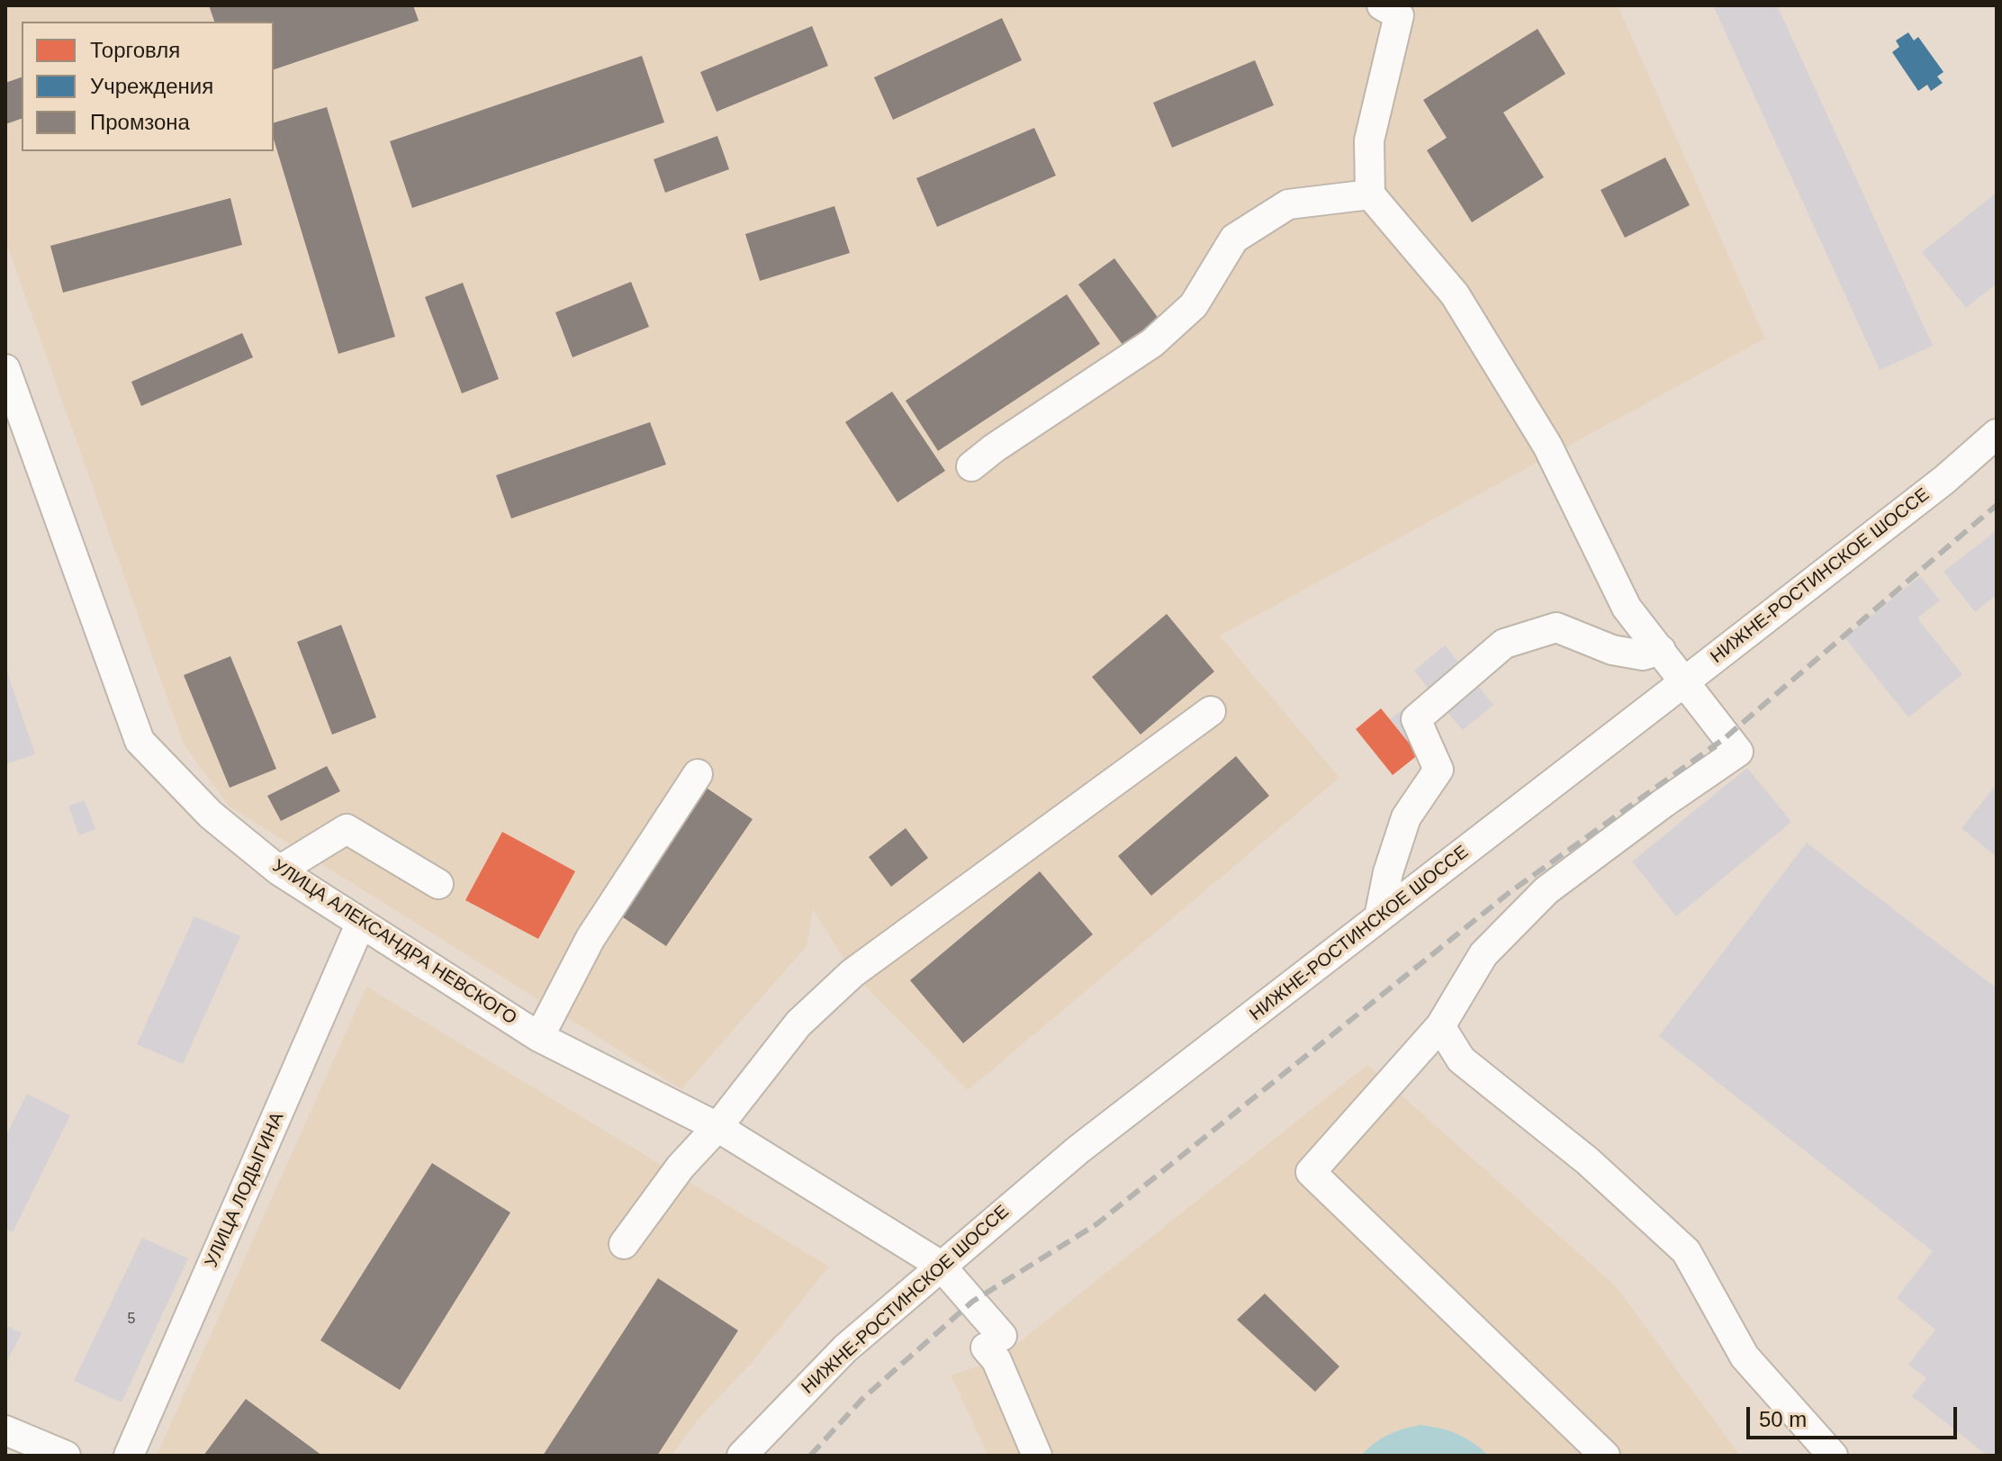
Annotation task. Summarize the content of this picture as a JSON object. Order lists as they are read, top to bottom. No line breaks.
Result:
{"streets":{"street":["НИЖНЕ-РОСТИНСКОЕ ШОССЕ","УЛИЦА АЛЕКСАНДРА НЕВСКОГО","УЛИЦА ЛОДЫГИНА"]},"crossings":[["НИЖНЕ-РОСТИНСКОЕ ШОССЕ","УЛИЦА АЛЕКСАНДРА НЕВСКОГО"],["УЛИЦА АЛЕКСАНДРА НЕВСКОГО","УЛИЦА ЛОДЫГИНА"]],"house_numbers":["5"],"legend":["Торговля","Учреждения","Промзона"],"scale_bar":"50 m"}
